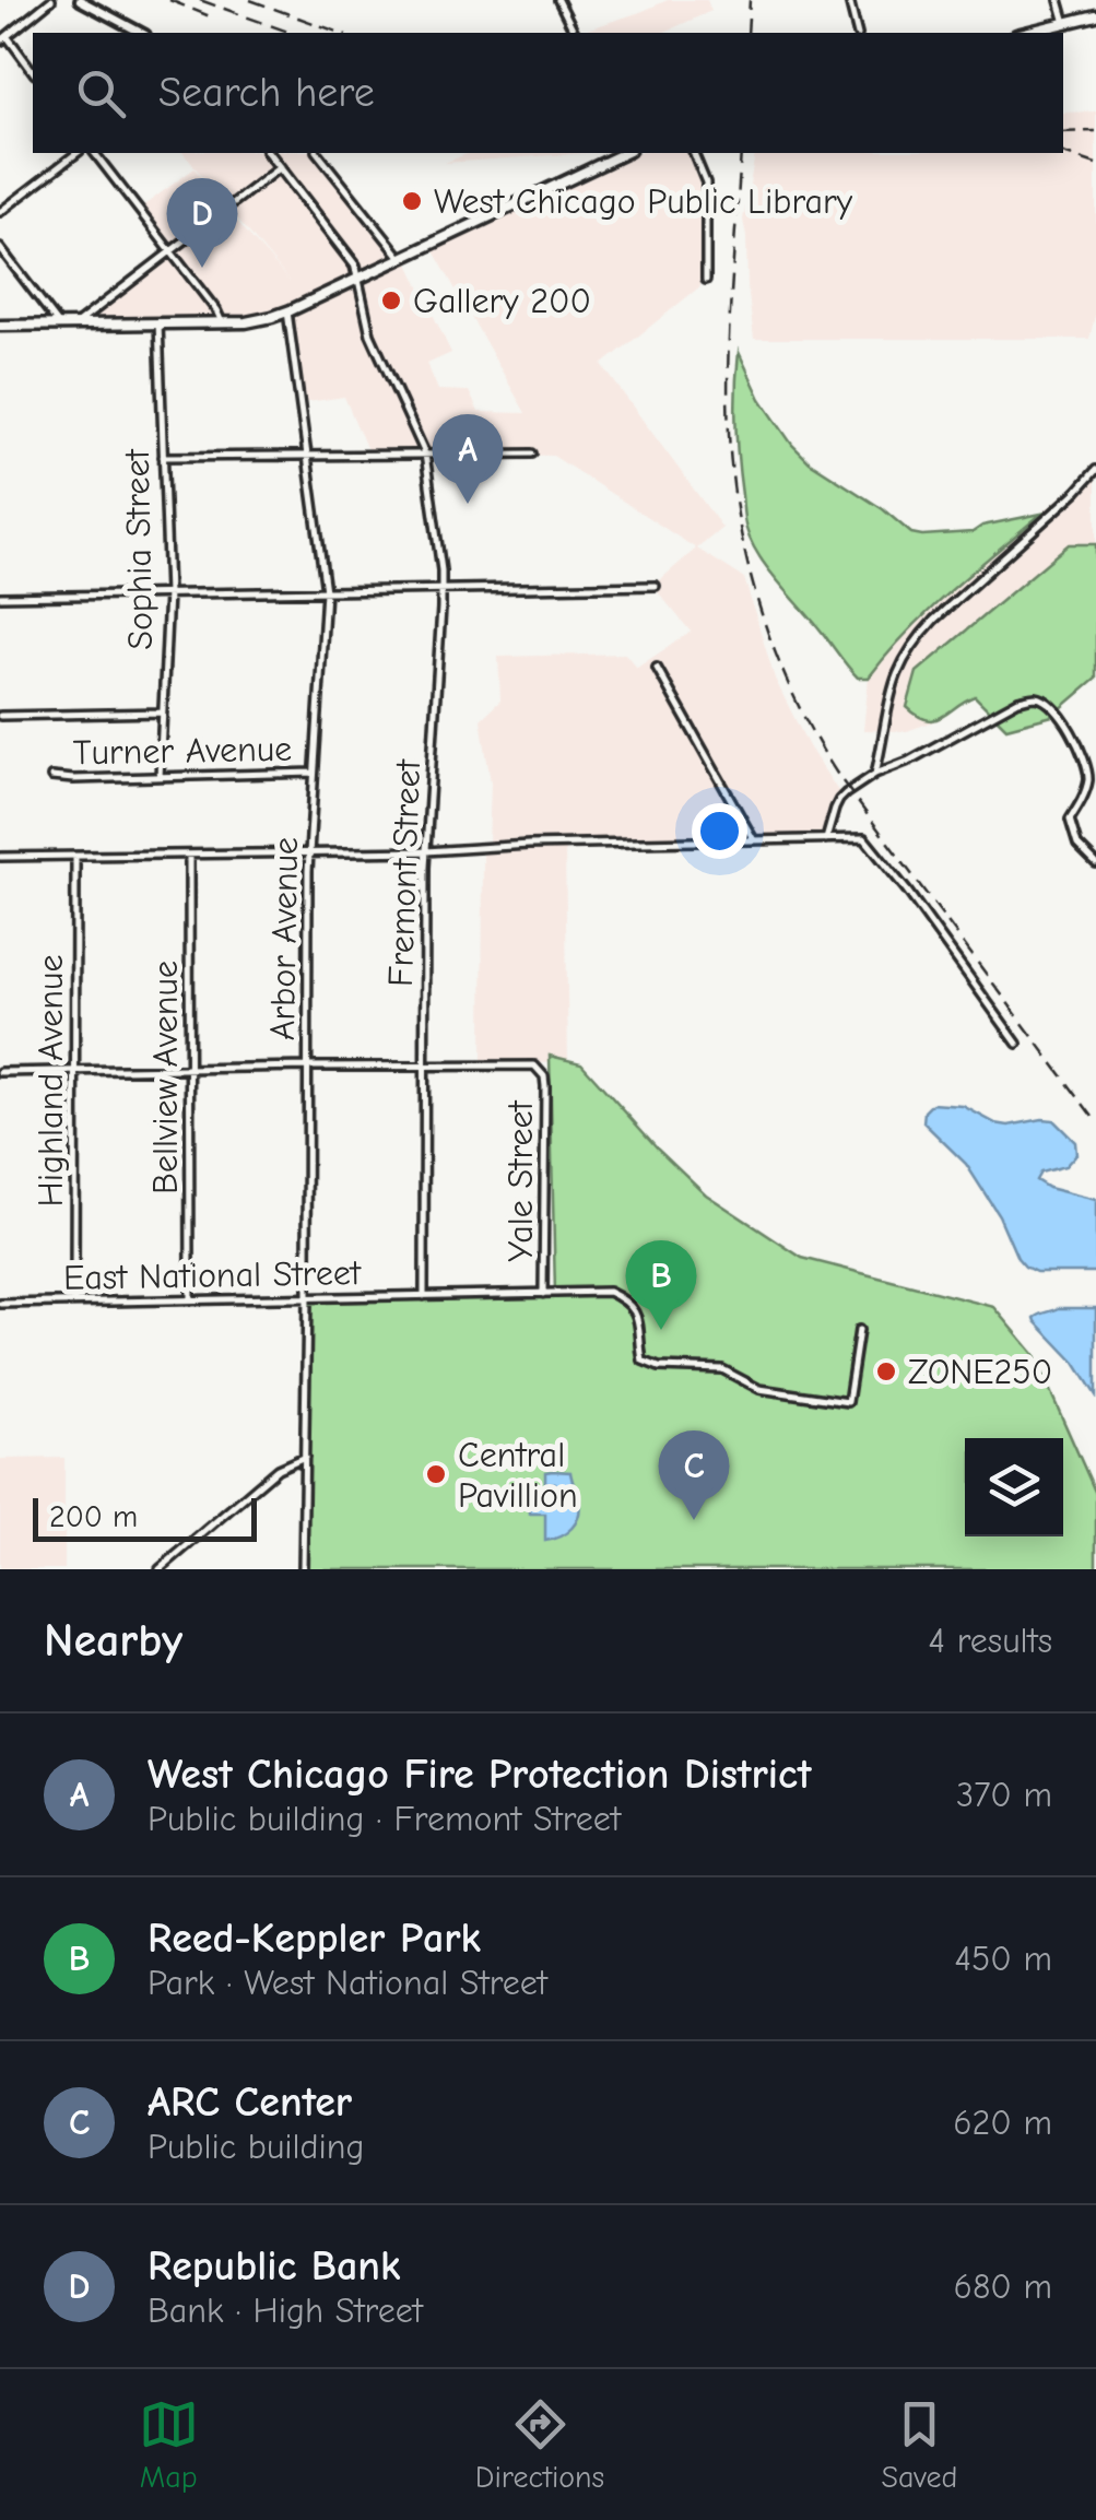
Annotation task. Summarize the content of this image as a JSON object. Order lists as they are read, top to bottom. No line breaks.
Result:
{"streets":{"street":["Sophia Street","Turner Avenue","Fremont Street","Arbor Avenue","Bellview Avenue","Highland Avenue","Yale Street","East National Street"]},"crossings":[["Sophia Street","Turner Avenue"],["Turner Avenue","Arbor Avenue"],["Fremont Street","Yale Street"],["Fremont Street","East National Street"],["Arbor Avenue","East National Street"],["Bellview Avenue","East National Street"],["Highland Avenue","East National Street"],["Yale Street","East National Street"]],"places":["West Chicago Public Library","Gallery 200","ZONE250","Central Pavillion"],"scale_bar":"200 m","page":{"search":"Search here","pins":["D","A","B","C"],"scale":"200 m","heading":["Nearby","4 results"],"list":[{"mark":"A","name":"West Chicago Fire Protection District","note":"Public building · Fremont Street","value":"370 m"},{"mark":"B","name":"Reed-Keppler Park","note":"Park · West National Street","value":"450 m"},{"mark":"C","name":"ARC Center","note":"Public building","value":"620 m"},{"mark":"D","name":"Republic Bank","note":"Bank · High Street","value":"680 m"}],"nav":["Map","Directions","Saved"]}}
